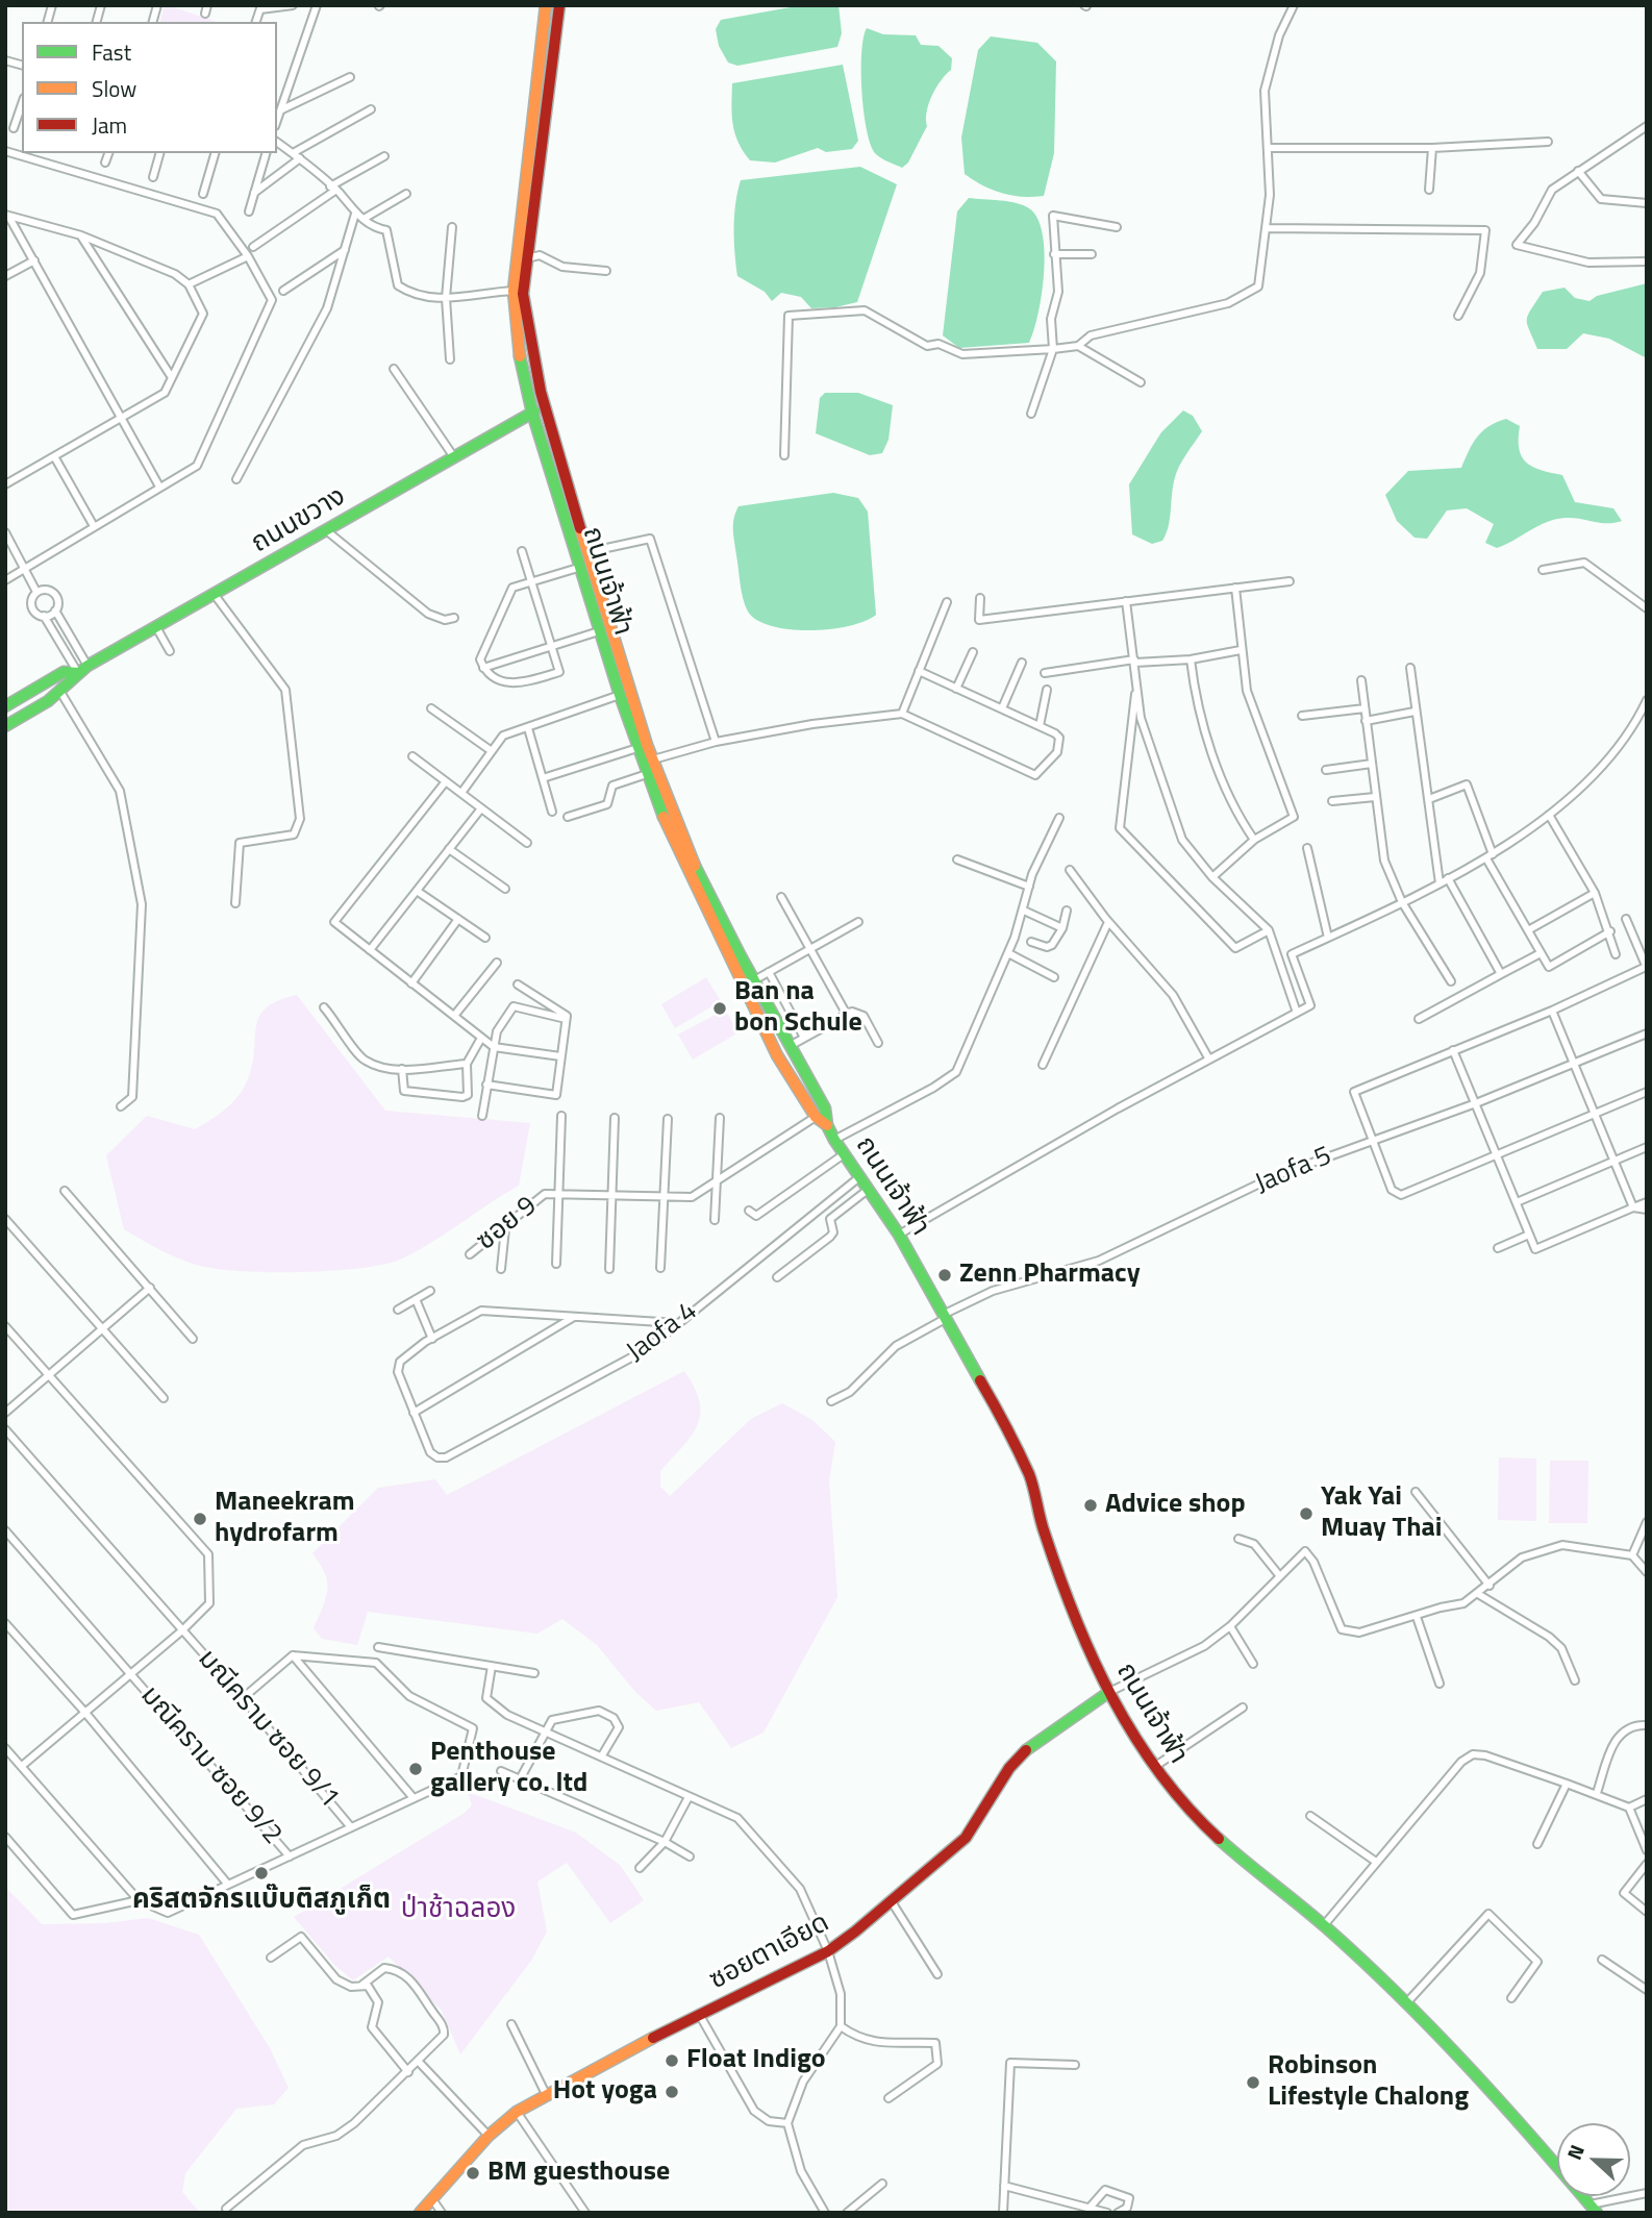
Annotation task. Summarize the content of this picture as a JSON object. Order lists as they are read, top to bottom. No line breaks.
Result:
{"streets":{"main road":["ถนนขวาง","ถนนเจ้าฟ้า","ซอยตาเอียด"],"street":["Jaofa 5","ซอย 9","Jaofa 4","มณีคราม ซอย 9/1","มณีคราม ซอย 9/2"]},"crossings":[["ถนนขวาง","ถนนเจ้าฟ้า"],["ถนนเจ้าฟ้า","Jaofa 5"],["ถนนเจ้าฟ้า","Jaofa 4"],["ถนนเจ้าฟ้า","ซอยตาเอียด"]],"parks":["ป่าช้าฉลอง"],"places":["Ban na bon Schule","Zenn Pharmacy","Advice shop","Yak Yai Muay Thai","Maneekram hydrofarm","Penthouse gallery co. ltd","คริสตจักรแบ๊บติสภูเก็ต","Float Indigo","Robinson Lifestyle Chalong","Hot yoga","BM guesthouse"],"legend":["Fast","Slow","Jam"],"north":"left"}
